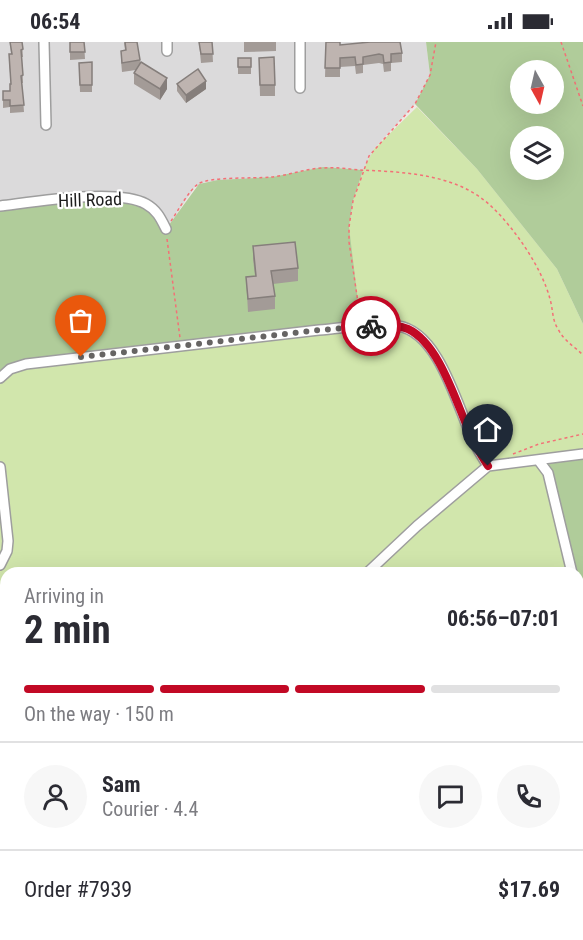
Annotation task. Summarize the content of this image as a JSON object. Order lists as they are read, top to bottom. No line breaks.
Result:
{"streets":{"street":["Hill Road"]},"north":"bottom","page":{"status":"06:54","heading":["2 min","Arriving in","06:56–07:01"],"panel":["Sam","Courier · 4.4","Order #7939","$17.69"],"bar":"On the way · 150 m"}}
